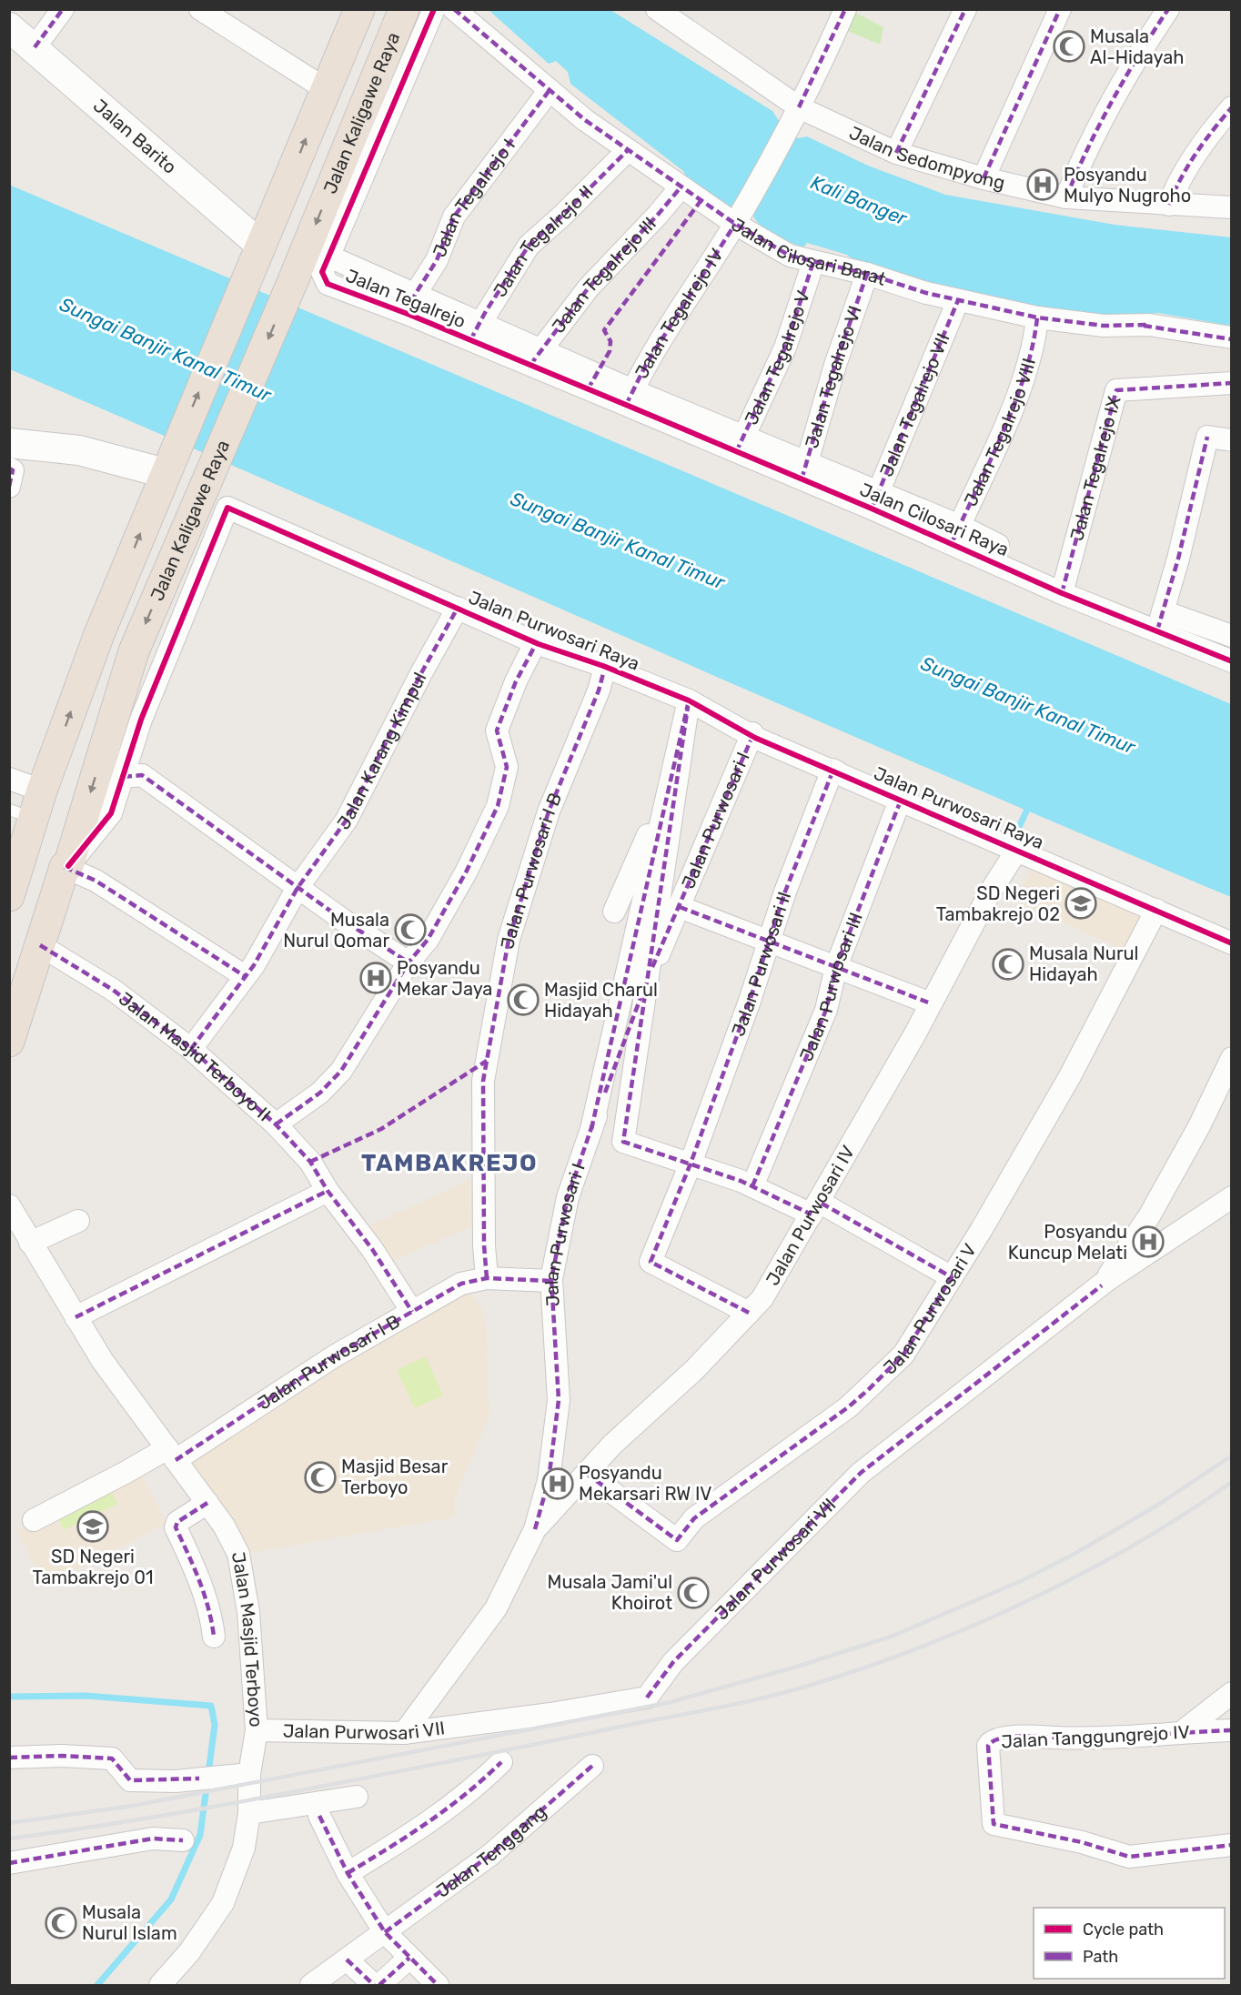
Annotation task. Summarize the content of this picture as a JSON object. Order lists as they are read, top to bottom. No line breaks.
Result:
{"streets":{"highway":["Jalan Kaligawe Raya"],"street":["Jalan Barito","Jalan Sedompyong","Jalan Tegalrejo I","Jalan Tegalrejo II","Jalan Cilosari Barat","Jalan Tegalrejo III","Jalan Tegalrejo","Jalan Tegalrejo IV","Jalan Tegalrejo V","Jalan Tegalrejo VI","Jalan Tegalrejo VII","Jalan Tegalrejo VIII","Jalan Tegalrejo IX","Jalan Cilosari Raya","Jalan Purwosari Raya","Jalan Karang Kimpul","Jalan Purwosari I","Jalan Purwosari I B","Jalan Purwosari II","Jalan Purwosari III","Jalan Masjid Terboyo II","Jalan Purwosari IV","Jalan Purwosari V","Jalan Purwosari VII","Jalan Masjid Terboyo","Jalan Tanggungrejo IV","Jalan Tenggang"]},"crossings":[["Jalan Kaligawe Raya","Jalan Purwosari Raya"],["Jalan Kaligawe Raya","Jalan Masjid Terboyo II"],["Jalan Sedompyong","Jalan Tegalrejo IV"],["Jalan Tegalrejo I","Jalan Cilosari Barat"],["Jalan Tegalrejo I","Jalan Tegalrejo"],["Jalan Tegalrejo II","Jalan Cilosari Barat"],["Jalan Tegalrejo II","Jalan Tegalrejo"],["Jalan Cilosari Barat","Jalan Tegalrejo III"],["Jalan Cilosari Barat","Jalan Tegalrejo IV"],["Jalan Cilosari Barat","Jalan Tegalrejo V"],["Jalan Cilosari Barat","Jalan Tegalrejo VI"],["Jalan Cilosari Barat","Jalan Tegalrejo VII"],["Jalan Cilosari Barat","Jalan Tegalrejo VIII"],["Jalan Tegalrejo III","Jalan Tegalrejo"],["Jalan Tegalrejo","Jalan Tegalrejo IV"],["Jalan Tegalrejo","Jalan Cilosari Raya"],["Jalan Tegalrejo IV","Jalan Cilosari Raya"],["Jalan Tegalrejo V","Jalan Cilosari Raya"],["Jalan Tegalrejo VI","Jalan Cilosari Raya"],["Jalan Tegalrejo VII","Jalan Cilosari Raya"],["Jalan Tegalrejo VIII","Jalan Cilosari Raya"],["Jalan Tegalrejo IX","Jalan Cilosari Raya"],["Jalan Purwosari Raya","Jalan Karang Kimpul"],["Jalan Purwosari Raya","Jalan Purwosari I"],["Jalan Purwosari Raya","Jalan Purwosari I B"],["Jalan Purwosari Raya","Jalan Purwosari II"],["Jalan Purwosari Raya","Jalan Purwosari III"],["Jalan Purwosari Raya","Jalan Purwosari IV"],["Jalan Purwosari Raya","Jalan Purwosari V"],["Jalan Karang Kimpul","Jalan Masjid Terboyo II"],["Jalan Purwosari I","Jalan Purwosari I B"],["Jalan Purwosari I","Jalan Purwosari IV"],["Jalan Purwosari I","Jalan Purwosari VII"],["Jalan Purwosari I B","Jalan Masjid Terboyo II"],["Jalan Purwosari I B","Jalan Masjid Terboyo"],["Jalan Purwosari II","Jalan Purwosari IV"],["Jalan Purwosari IV","Jalan Purwosari V"],["Jalan Purwosari VII","Jalan Masjid Terboyo"]],"districts":["TAMBAKREJO"],"water":["Kali Banger","Sungai Banjir Kanal Timur"],"places":{"mosque":["Musala Al-Hidayah","Musala Nurul Qomar","Musala Nurul Hidayah","Masjid Charul Hidayah","Masjid Besar Terboyo","Musala Jami'ul Khoirot","Musala Nurul Islam"],"hospital":["Posyandu Mulyo Nugroho","Posyandu Mekar Jaya","Posyandu Kuncup Melati","Posyandu Mekarsari RW IV"],"school or university":["SD Negeri Tambakrejo 02","SD Negeri Tambakrejo 01"]},"legend":["Cycle path","Path"]}
